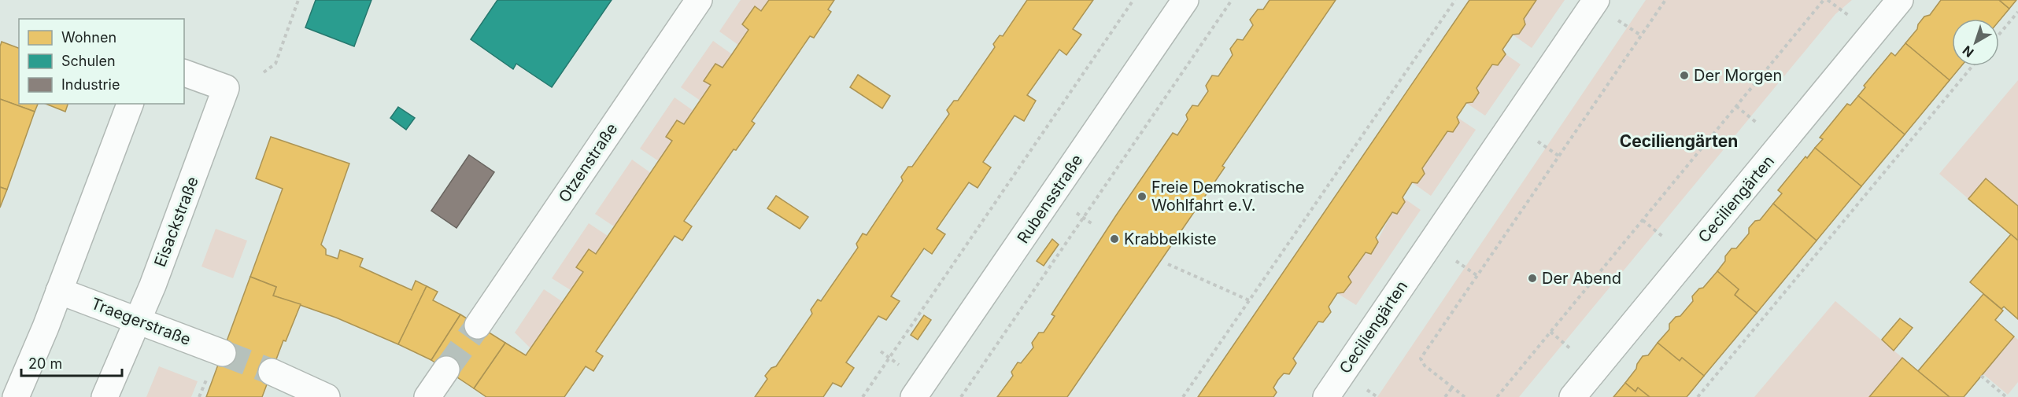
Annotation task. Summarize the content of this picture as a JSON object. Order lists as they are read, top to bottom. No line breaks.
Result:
{"streets":{"street":["Otzenstraße","Rubensstraße","Ceciliengärten","Eisackstraße","Traegerstraße"]},"crossings":[["Eisackstraße","Traegerstraße"]],"districts":["Ceciliengärten"],"places":["Der Morgen","Freie Demokratische Wohlfahrt e.V.","Krabbelkiste","Der Abend"],"legend":["Wohnen","Schulen","Industrie"],"scale_bar":"20 m","north":"bottom left"}
